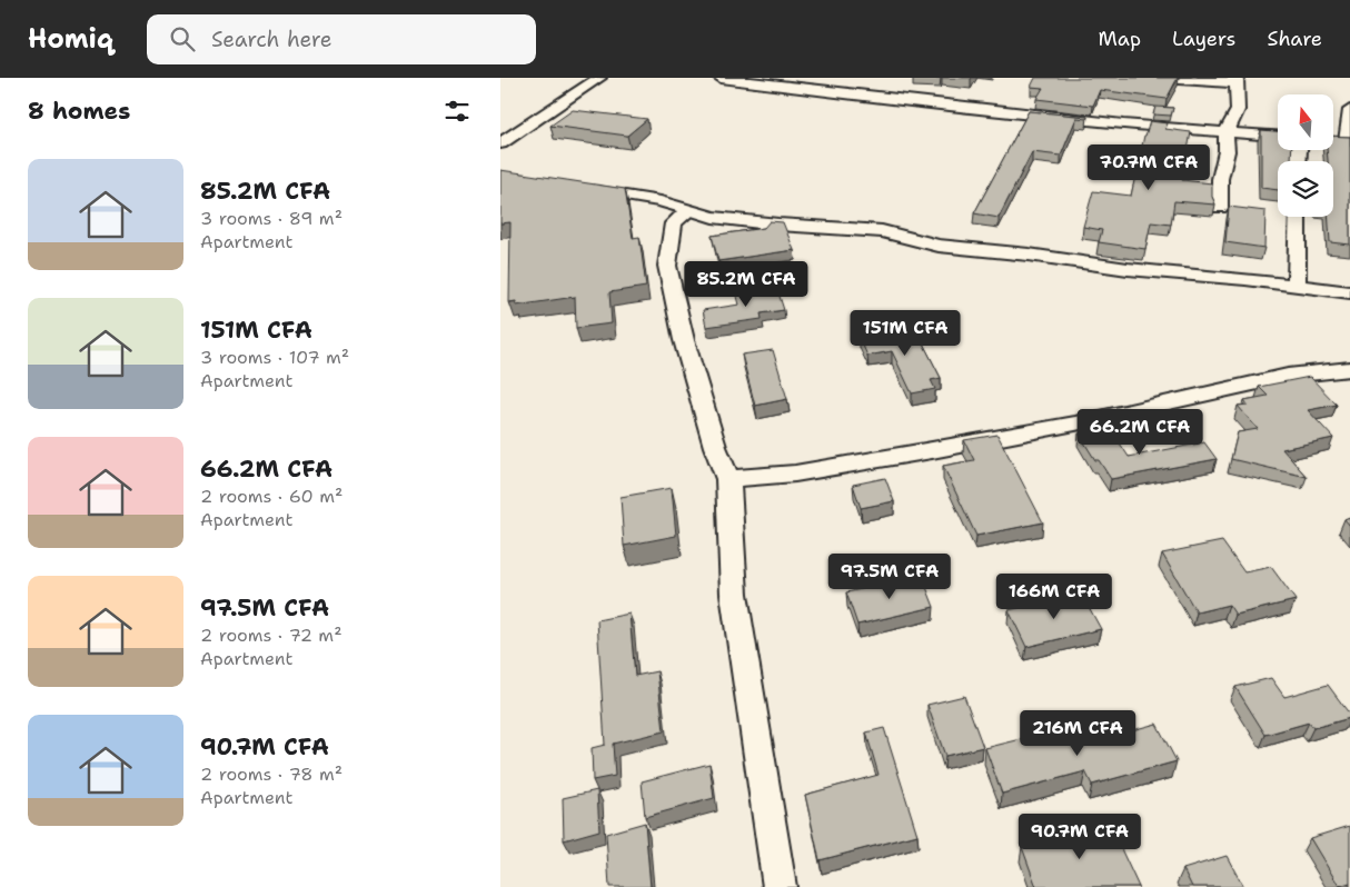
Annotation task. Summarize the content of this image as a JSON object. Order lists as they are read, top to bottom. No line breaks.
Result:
{"north":"top","page":{"header":"Homiq","search":"Search here","nav":["Map","Layers","Share"],"heading":"8 homes","list":[{"name":"85.2M CFA","note":"3 rooms · 89 m² · Apartment"},{"name":"151M CFA","note":"3 rooms · 107 m² · Apartment"},{"name":"66.2M CFA","note":"2 rooms · 60 m² · Apartment"},{"name":"97.5M CFA","note":"2 rooms · 72 m² · Apartment"},{"name":"90.7M CFA","note":"2 rooms · 78 m² · Apartment"}],"price":["70.7M CFA","85.2M CFA","151M CFA","66.2M CFA","97.5M CFA","166M CFA","216M CFA","90.7M CFA"]}}
